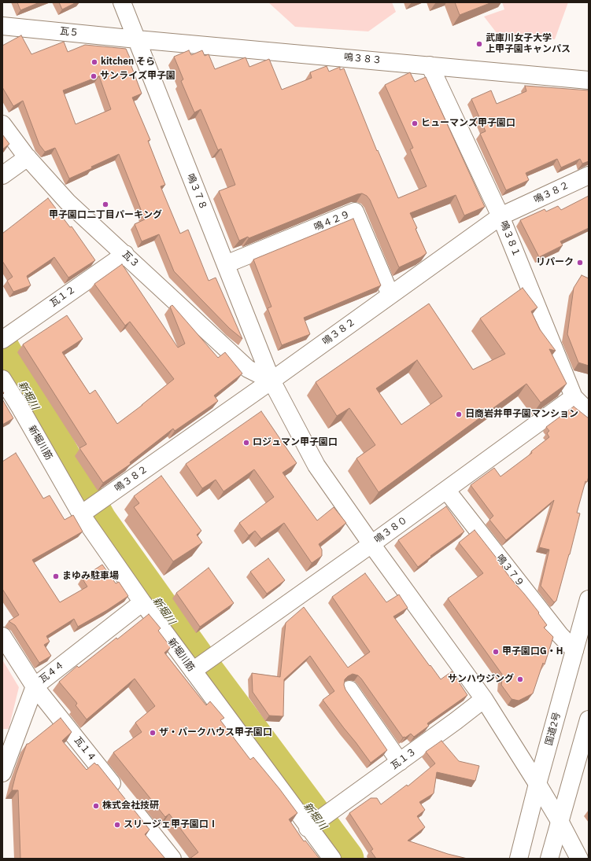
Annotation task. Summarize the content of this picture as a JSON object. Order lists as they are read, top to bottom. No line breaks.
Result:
{"streets":{"main road":["瓦５","鳴３８３","鳴３７８","鳴３８２","鳴４２９","鳴３８１","瓦３","瓦１２","新堀川筋","鳴３８０","鳴３７９","瓦４４","国道2号","瓦１４","瓦１３"]},"crossings":[["瓦５","鳴３８３"],["瓦５","鳴３７８"],["鳴３８３","鳴３７８"],["鳴３８３","鳴３８１"],["鳴３７８","鳴３８２"],["鳴３７８","鳴４２９"],["鳴３７８","瓦３"],["鳴３７８","鳴３８０"],["鳴３７８","国道2号"],["鳴３７８","瓦１３"],["鳴３８２","鳴４２９"],["鳴３８２","鳴３８１"],["鳴３８２","瓦３"],["鳴３８２","新堀川筋"],["鳴３８１","鳴３８０"],["瓦３","瓦１２"],["新堀川筋","鳴３８０"],["新堀川筋","瓦４４"],["新堀川筋","瓦１３"],["鳴３８０","鳴３７９"],["鳴３７９","国道2号"],["瓦４４","瓦１４"]],"water":["新堀川"],"places":["武庫川女子大学 上甲子園キャンパス","kitchen そら","サンライズ甲子園","ヒューマンズ甲子園口","甲子園口二丁目パーキング","リパーク","日商岩井甲子園マンション","ロジュマン甲子園口","まゆみ駐車場","甲子園口G・H","サンハウジング","ザ・パークハウス甲子園口","株式会社技研","スリージェ甲子園口Ⅰ"]}
